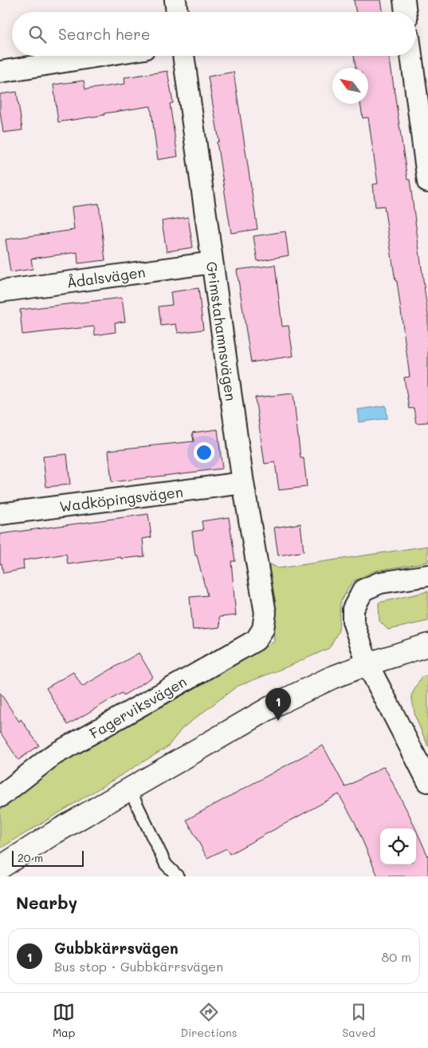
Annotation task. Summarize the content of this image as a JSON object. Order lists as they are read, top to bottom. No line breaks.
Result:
{"streets":{"street":["Ådalsvägen","Grimstahamnsvägen","Wadköpingsvägen","Fagerviksvägen"]},"crossings":[["Ådalsvägen","Grimstahamnsvägen"],["Grimstahamnsvägen","Wadköpingsvägen"],["Grimstahamnsvägen","Fagerviksvägen"]],"scale_bar":"20 m","north":"top left","page":{"search":"Search here","pins":"1","scale":"20 m","heading":"Nearby","list":[{"mark":"1","name":"Gubbkärrsvägen","note":"Bus stop · Gubbkärrsvägen","value":"80 m"}],"nav":["Map","Directions","Saved"]}}
